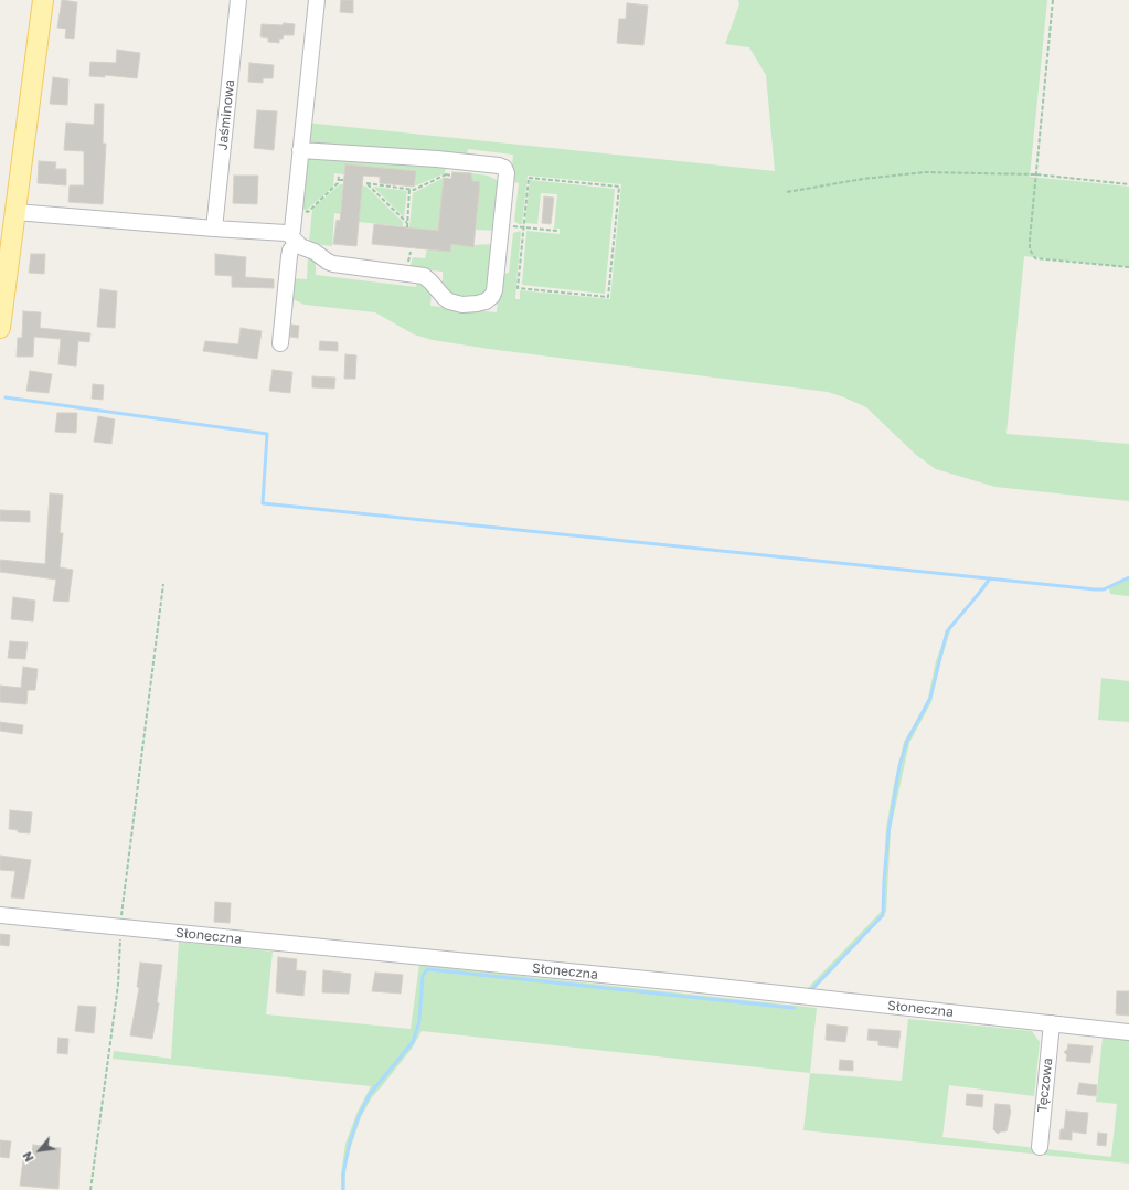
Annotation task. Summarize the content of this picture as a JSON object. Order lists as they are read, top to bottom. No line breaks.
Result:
{"streets":{"street":["Jaśminowa","Słoneczna","Tęczowa"]},"crossings":[["Słoneczna","Tęczowa"]],"north":"bottom left"}
